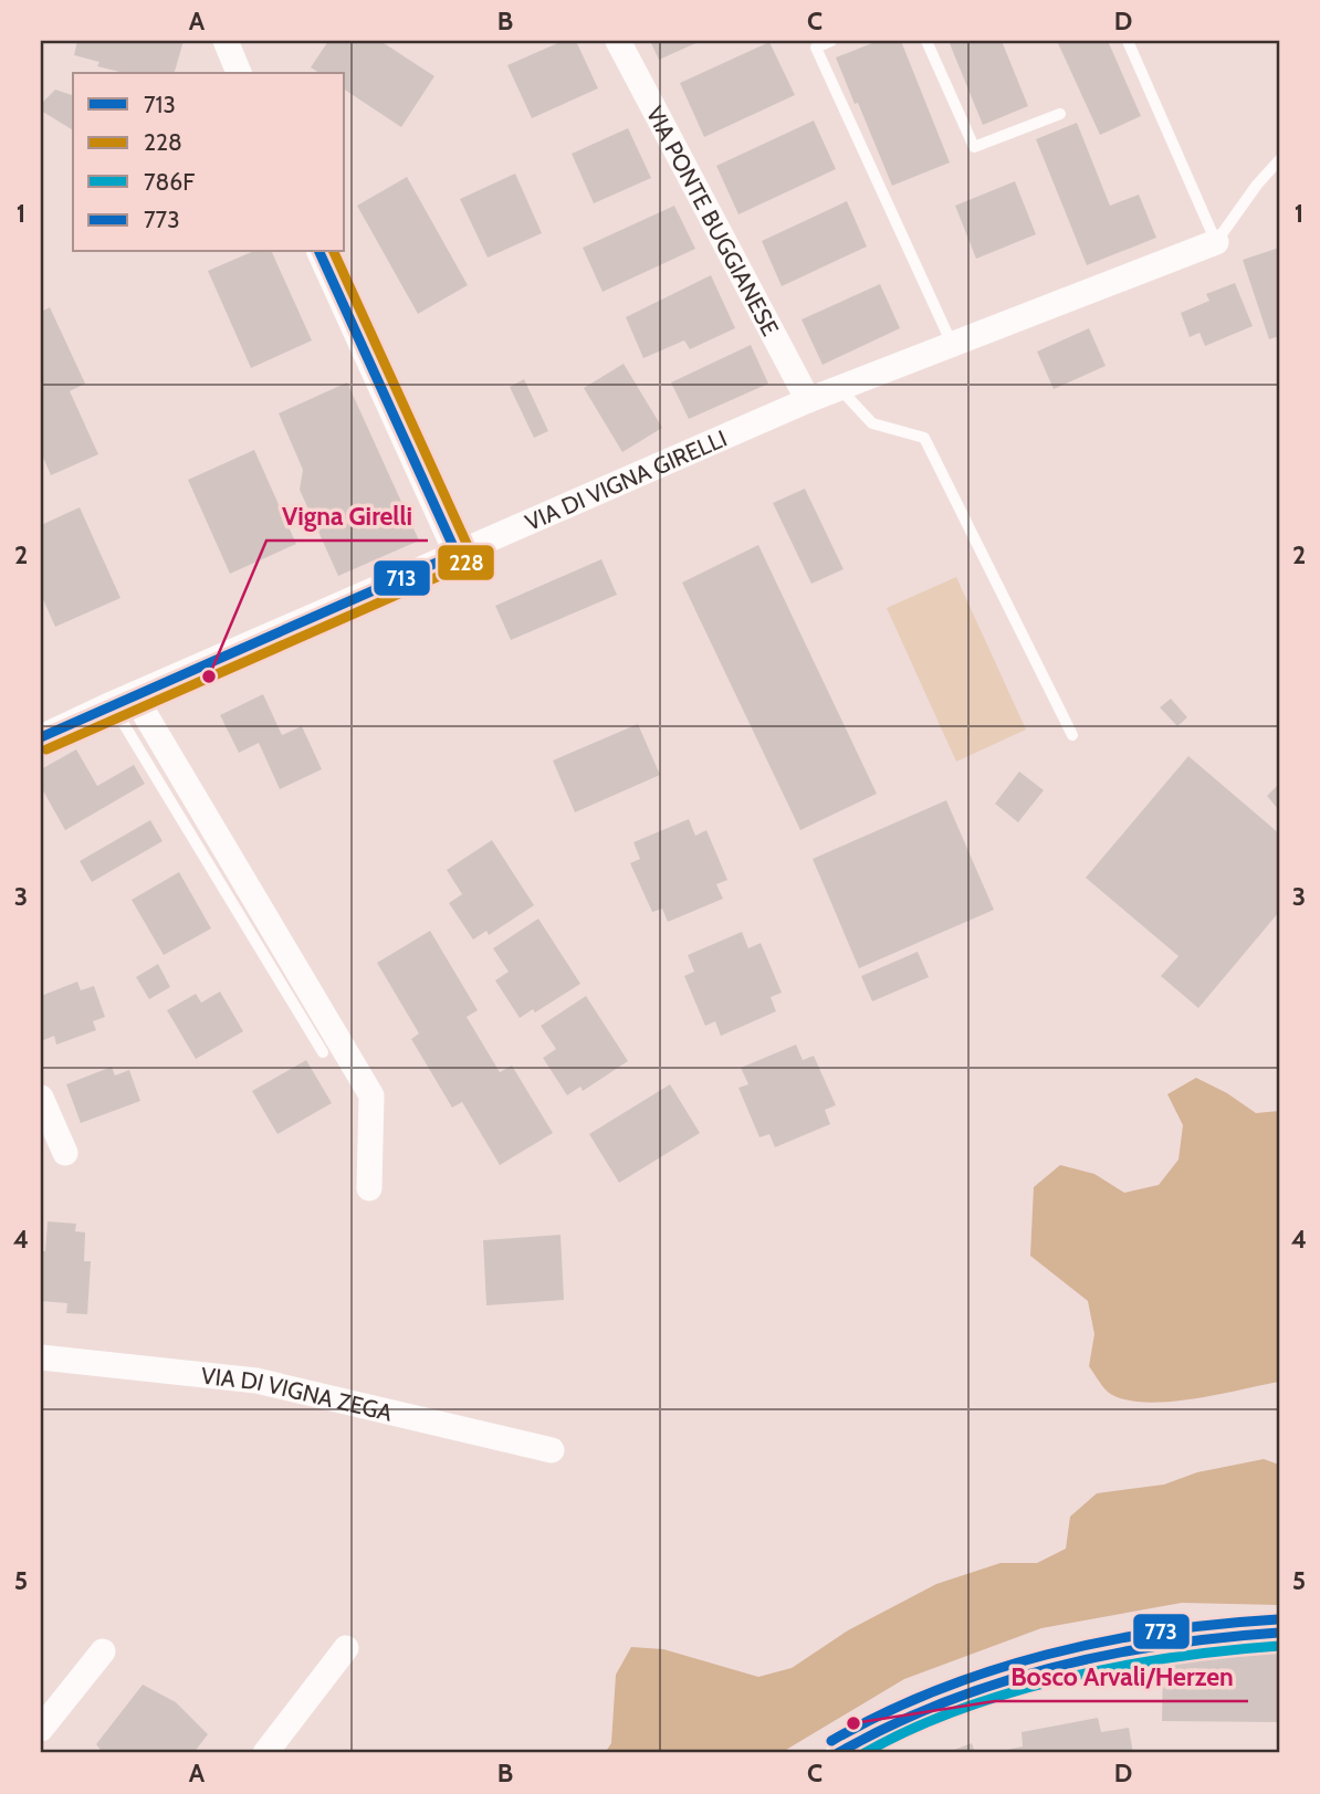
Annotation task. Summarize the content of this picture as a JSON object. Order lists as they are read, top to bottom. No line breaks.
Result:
{"streets":{"street":["VIA PONTE BUGGIANESE","VIA DI VIGNA GIRELLI","VIA DI VIGNA ZEGA"]},"crossings":[["VIA PONTE BUGGIANESE","VIA DI VIGNA GIRELLI"]],"places":["Vigna Girelli","Bosco Arvali/Herzen"],"lines":["transit line 713","transit line 228","transit line 773","transit line 786F"],"legend":["713","228","786F","773"],"grid":{"columns":["A","B","C","D"],"rows":["1","2","3","4","5"]}}
